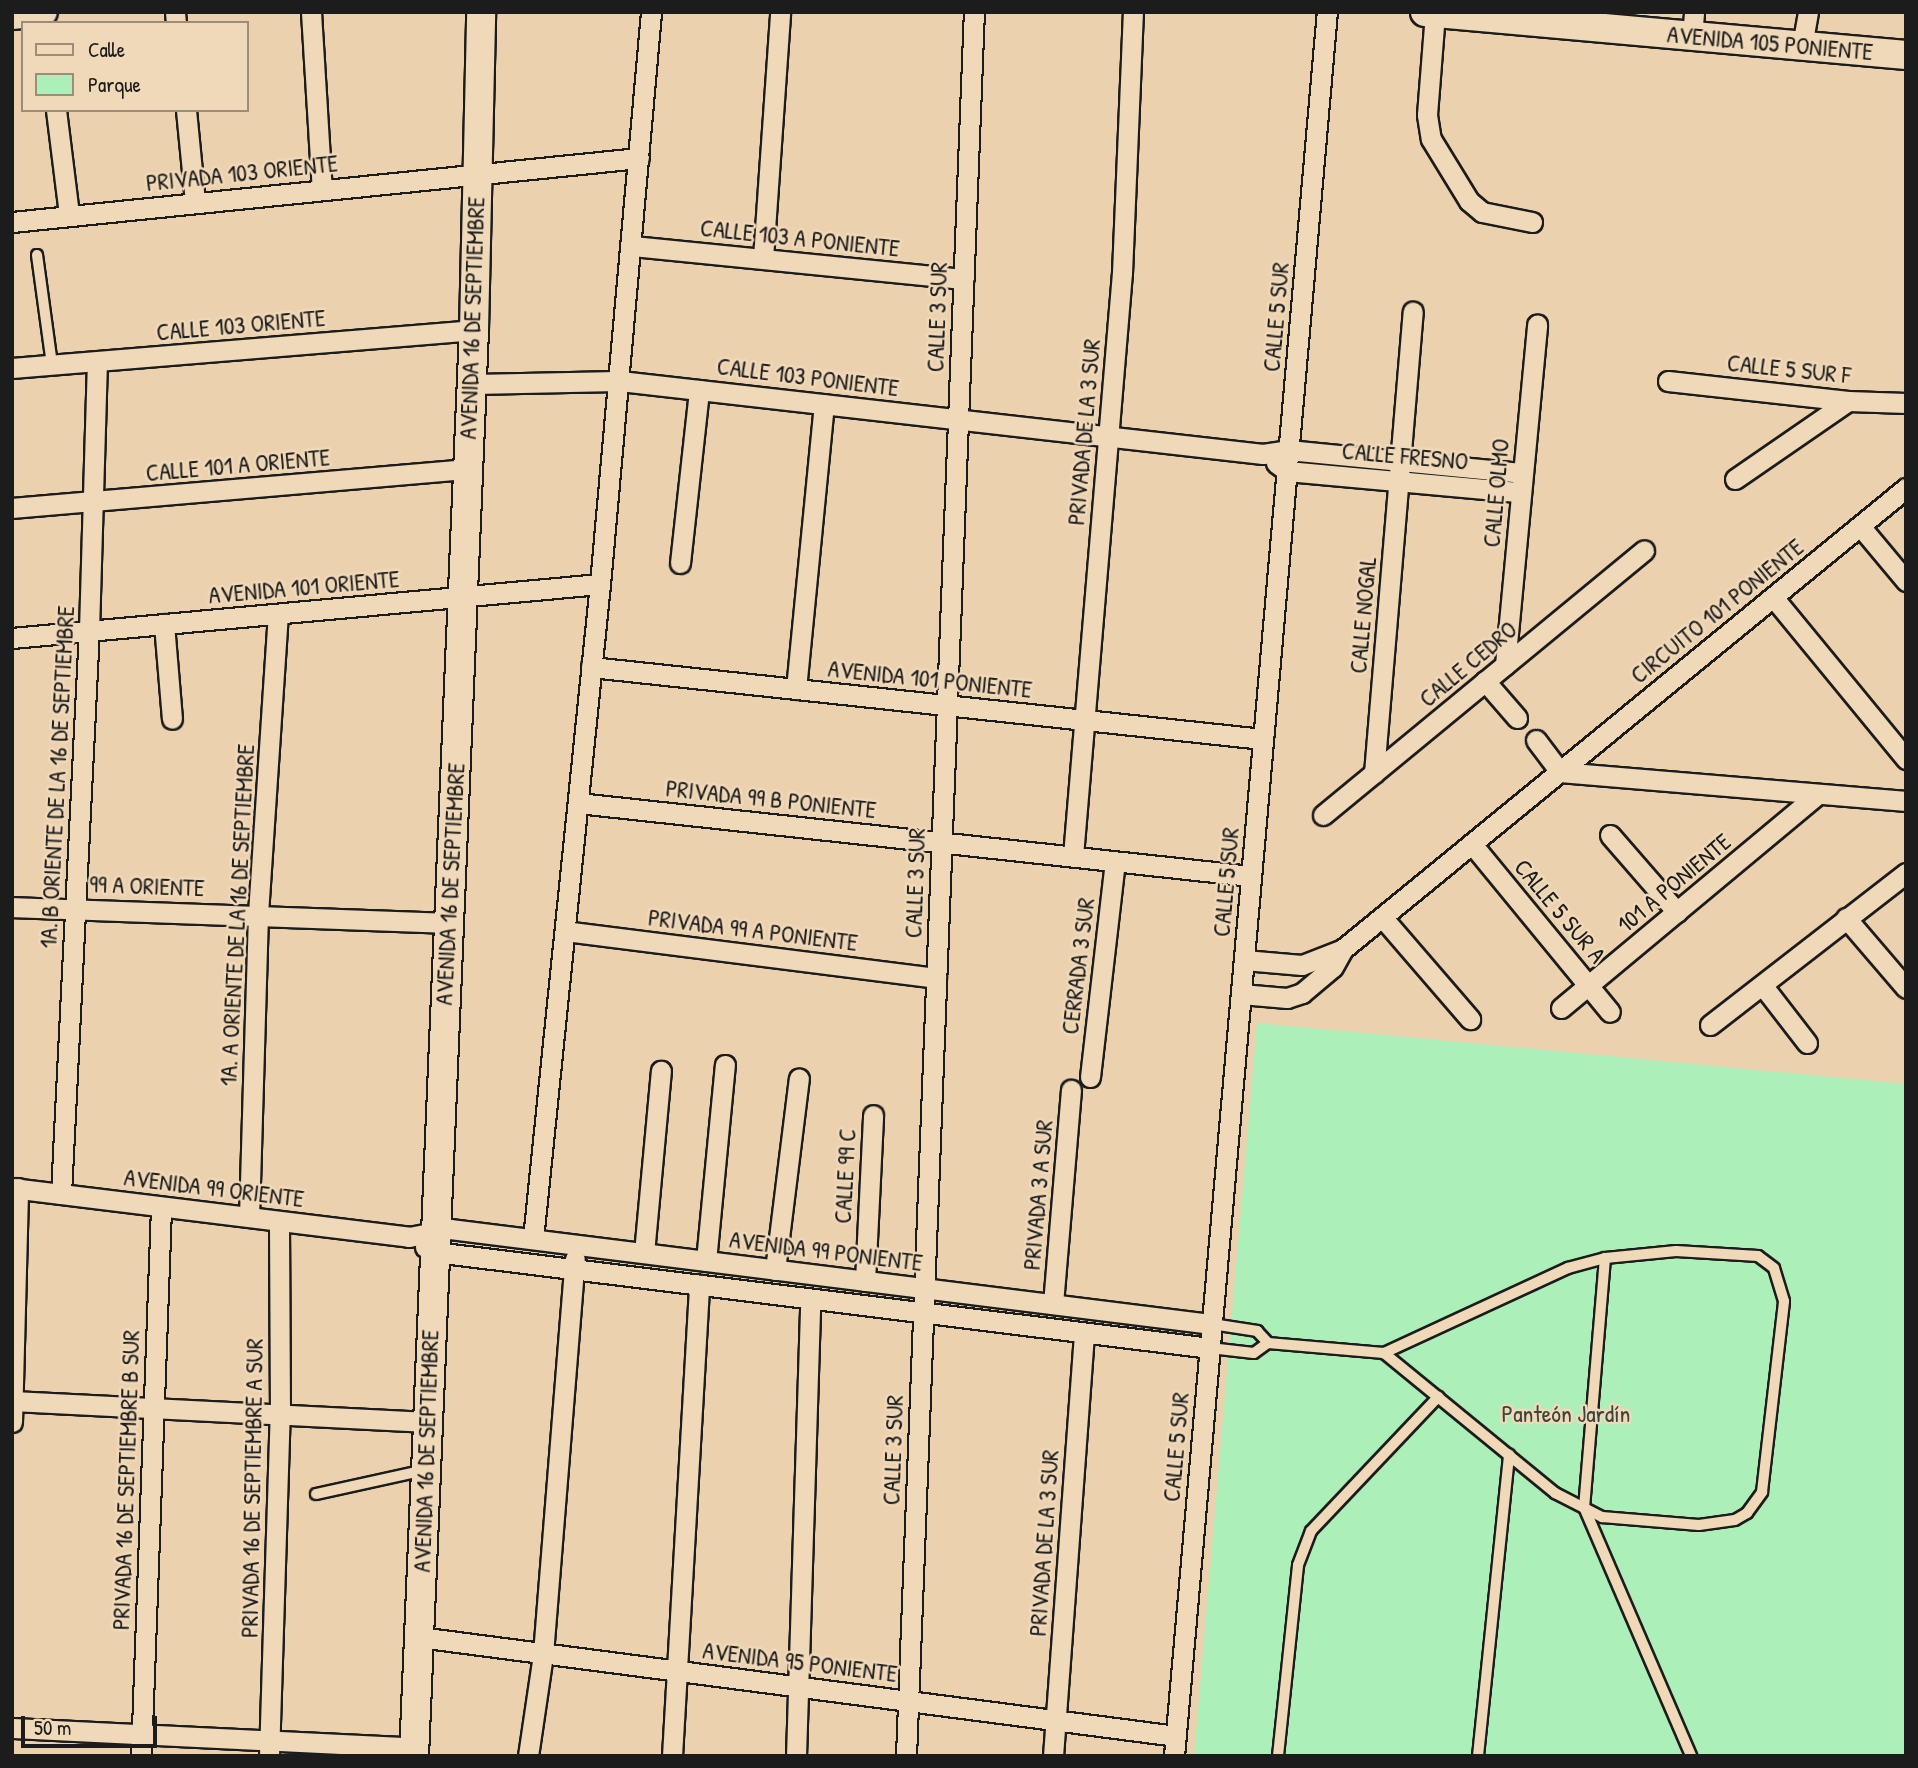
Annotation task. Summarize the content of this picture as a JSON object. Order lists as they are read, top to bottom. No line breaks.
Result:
{"streets":{"main road":["AVENIDA 105 PONIENTE","AVENIDA 16 DE SEPTIEMBRE"],"street":["PRIVADA 103 ORIENTE","CALLE 103 A PONIENTE","CALLE 3 SUR","CALLE 5 SUR","CALLE 103 ORIENTE","CALLE 5 SUR F","CALLE 103 PONIENTE","PRIVADA DE LA 3 SUR","CALLE FRESNO","CALLE 101 A ORIENTE","CALLE OLMO","AVENIDA 101 ORIENTE","CIRCUITO 101 PONIENTE","CALLE NOGAL","CALLE CEDRO","AVENIDA 101 PONIENTE","1A. B ORIENTE DE LA 16 DE SEPTIEMBRE","PRIVADA 99 B PONIENTE","101 A PONIENTE","99 A ORIENTE","CALLE 5 SUR A","1A. A ORIENTE DE LA 16 DE SEPTIEMBRE","PRIVADA 99 A PONIENTE","CERRADA 3 SUR","CALLE 99 C","AVENIDA 99 ORIENTE","PRIVADA 3 A SUR","AVENIDA 99 PONIENTE","PRIVADA 16 DE SEPTIEMBRE B SUR","PRIVADA 16 DE SEPTIEMBRE A SUR","AVENIDA 95 PONIENTE"]},"crossings":[["PRIVADA 103 ORIENTE","AVENIDA 16 DE SEPTIEMBRE"],["CALLE 103 A PONIENTE","CALLE 3 SUR"],["CALLE 3 SUR","CALLE 103 PONIENTE"],["CALLE 3 SUR","AVENIDA 101 PONIENTE"],["CALLE 3 SUR","PRIVADA 99 B PONIENTE"],["CALLE 3 SUR","PRIVADA 99 A PONIENTE"],["CALLE 3 SUR","AVENIDA 99 PONIENTE"],["CALLE 3 SUR","AVENIDA 95 PONIENTE"],["CALLE 5 SUR","CALLE 103 PONIENTE"],["CALLE 5 SUR","CALLE FRESNO"],["CALLE 5 SUR","CIRCUITO 101 PONIENTE"],["CALLE 5 SUR","AVENIDA 101 PONIENTE"],["CALLE 5 SUR","PRIVADA 99 B PONIENTE"],["CALLE 5 SUR","AVENIDA 99 PONIENTE"],["CALLE 5 SUR","AVENIDA 95 PONIENTE"],["AVENIDA 16 DE SEPTIEMBRE","CALLE 103 ORIENTE"],["AVENIDA 16 DE SEPTIEMBRE","CALLE 103 PONIENTE"],["AVENIDA 16 DE SEPTIEMBRE","CALLE 101 A ORIENTE"],["AVENIDA 16 DE SEPTIEMBRE","AVENIDA 101 ORIENTE"],["AVENIDA 16 DE SEPTIEMBRE","99 A ORIENTE"],["AVENIDA 16 DE SEPTIEMBRE","AVENIDA 99 ORIENTE"],["AVENIDA 16 DE SEPTIEMBRE","AVENIDA 99 PONIENTE"],["AVENIDA 16 DE SEPTIEMBRE","AVENIDA 95 PONIENTE"],["CALLE 103 ORIENTE","1A. B ORIENTE DE LA 16 DE SEPTIEMBRE"],["CALLE 103 PONIENTE","PRIVADA DE LA 3 SUR"],["CALLE 103 PONIENTE","CALLE FRESNO"],["PRIVADA DE LA 3 SUR","AVENIDA 101 PONIENTE"],["PRIVADA DE LA 3 SUR","PRIVADA 99 B PONIENTE"],["PRIVADA DE LA 3 SUR","AVENIDA 99 PONIENTE"],["PRIVADA DE LA 3 SUR","AVENIDA 95 PONIENTE"],["CALLE FRESNO","CALLE OLMO"],["CALLE FRESNO","CALLE NOGAL"],["CALLE 101 A ORIENTE","1A. B ORIENTE DE LA 16 DE SEPTIEMBRE"],["CALLE OLMO","CALLE CEDRO"],["AVENIDA 101 ORIENTE","1A. B ORIENTE DE LA 16 DE SEPTIEMBRE"],["AVENIDA 101 ORIENTE","1A. A ORIENTE DE LA 16 DE SEPTIEMBRE"],["CIRCUITO 101 PONIENTE","CALLE 5 SUR A"],["CALLE NOGAL","CALLE CEDRO"],["1A. B ORIENTE DE LA 16 DE SEPTIEMBRE","99 A ORIENTE"],["1A. B ORIENTE DE LA 16 DE SEPTIEMBRE","AVENIDA 99 ORIENTE"],["PRIVADA 99 B PONIENTE","CERRADA 3 SUR"],["101 A PONIENTE","CALLE 5 SUR A"],["99 A ORIENTE","1A. A ORIENTE DE LA 16 DE SEPTIEMBRE"],["1A. A ORIENTE DE LA 16 DE SEPTIEMBRE","AVENIDA 99 ORIENTE"],["CALLE 99 C","AVENIDA 99 PONIENTE"],["AVENIDA 99 ORIENTE","AVENIDA 99 PONIENTE"],["AVENIDA 99 ORIENTE","PRIVADA 16 DE SEPTIEMBRE B SUR"],["AVENIDA 99 ORIENTE","PRIVADA 16 DE SEPTIEMBRE A SUR"],["PRIVADA 3 A SUR","AVENIDA 99 PONIENTE"]],"parks":["Panteón Jardín"],"legend":["Calle","Parque"],"scale_bar":"50 m"}
